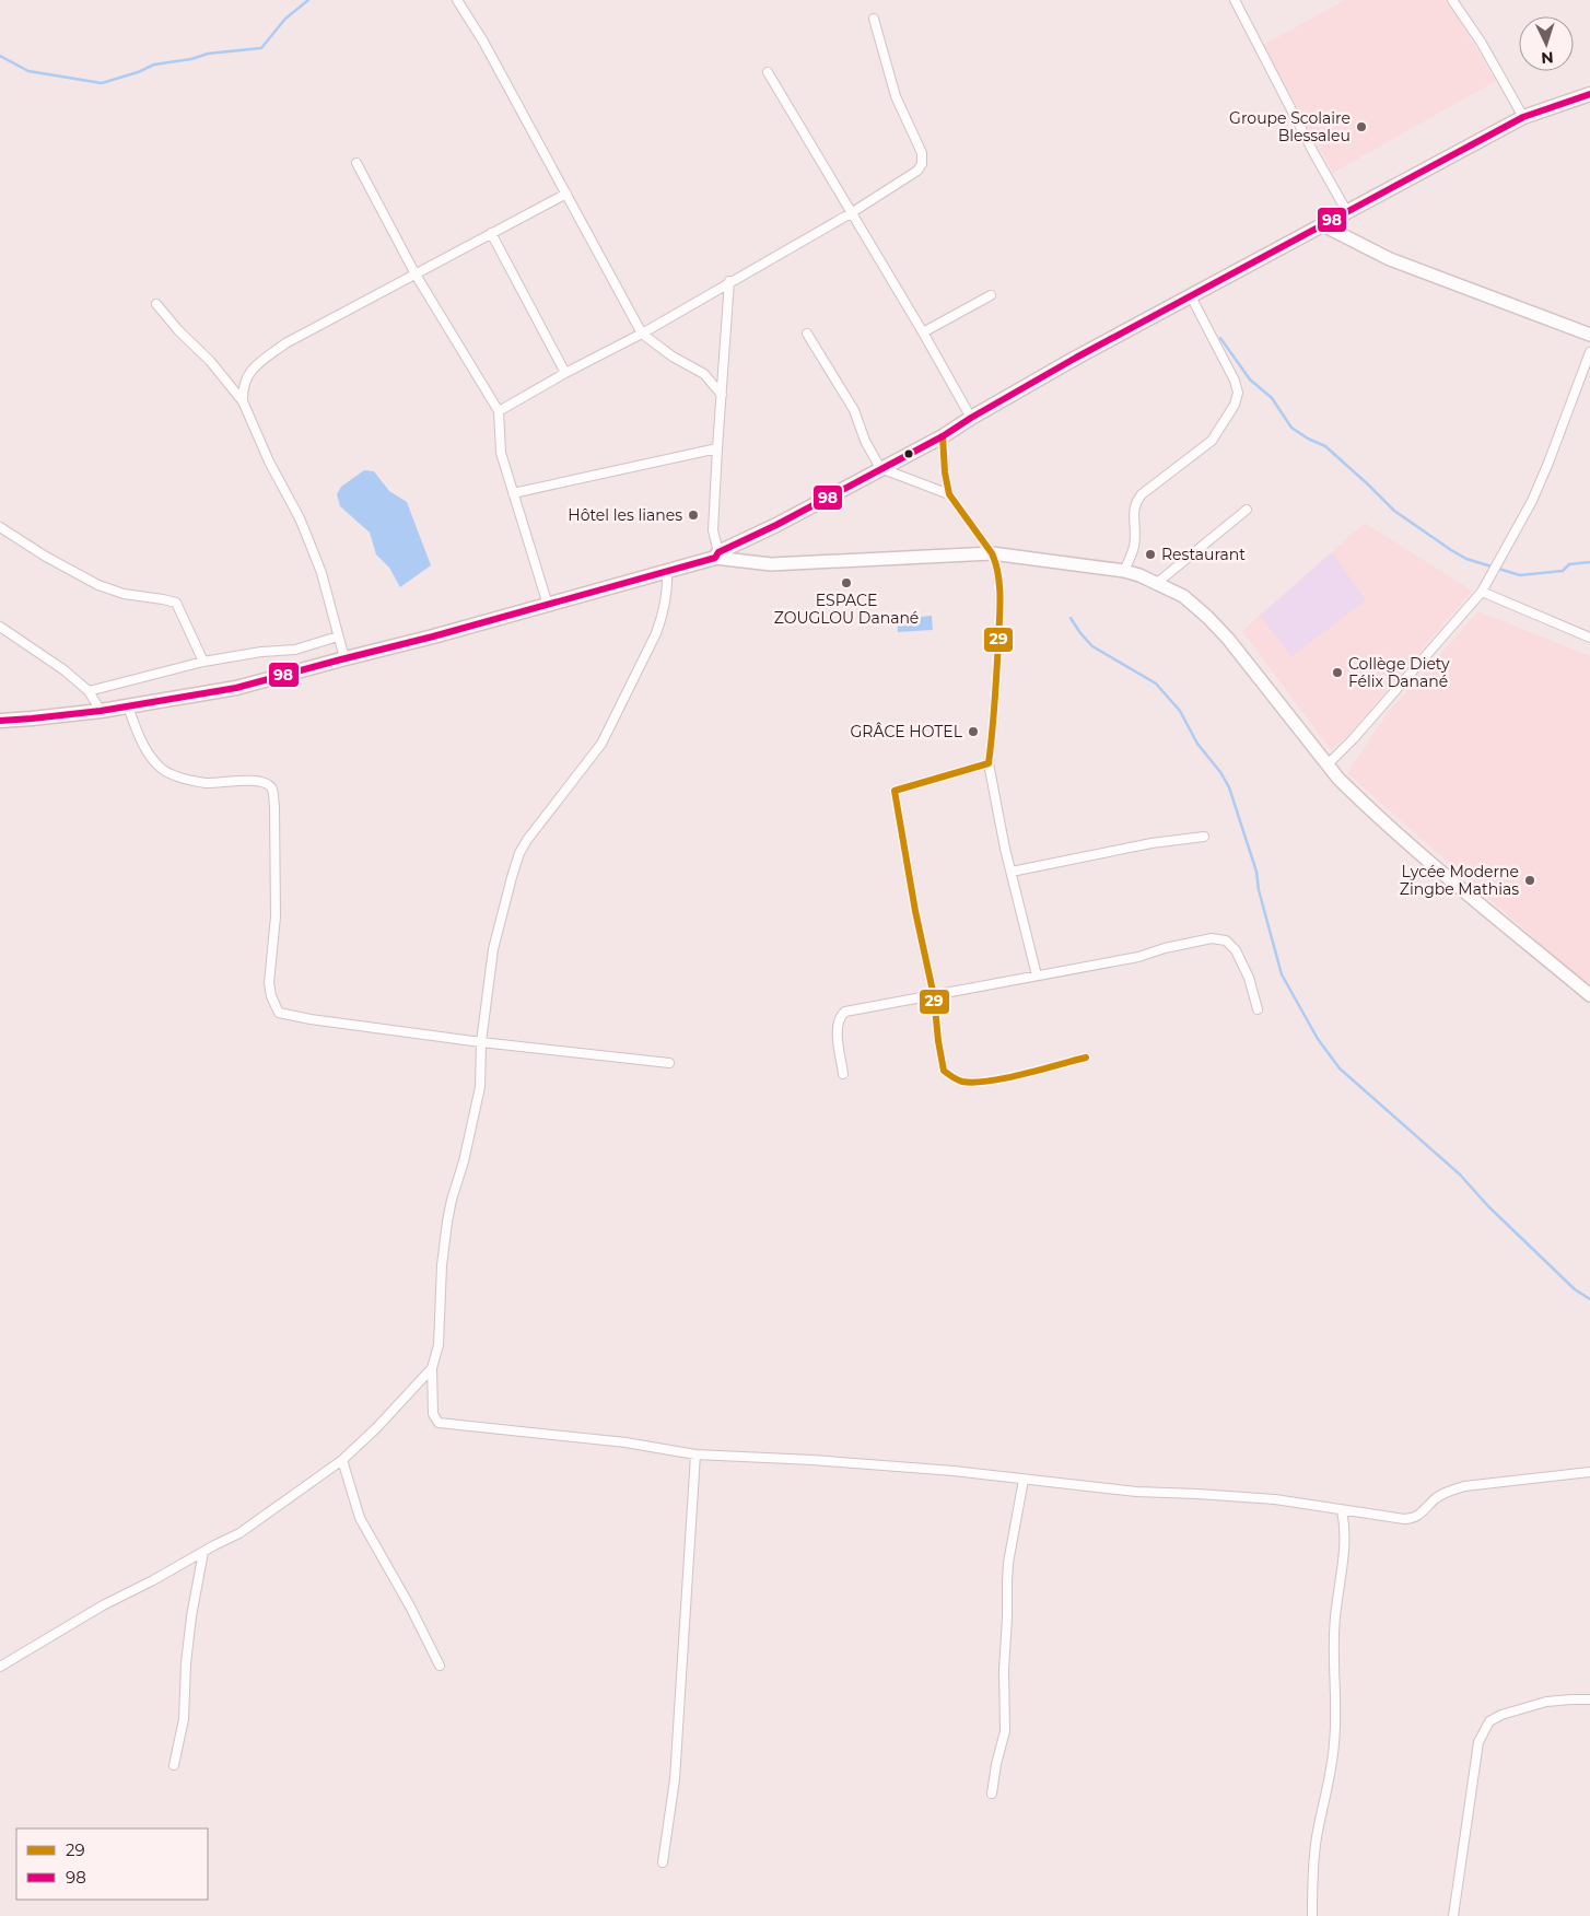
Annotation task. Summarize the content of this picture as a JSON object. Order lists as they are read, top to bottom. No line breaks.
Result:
{"places":["Groupe Scolaire Blessaleu","Hôtel les lianes","Restaurant","ESPACE ZOUGLOU Danané","Collège Diety Félix Danané","GRÂCE HOTEL","Lycée Moderne Zingbe Mathias"],"lines":["transit line 98","transit line 29"],"legend":["29","98"],"north":"bottom"}
